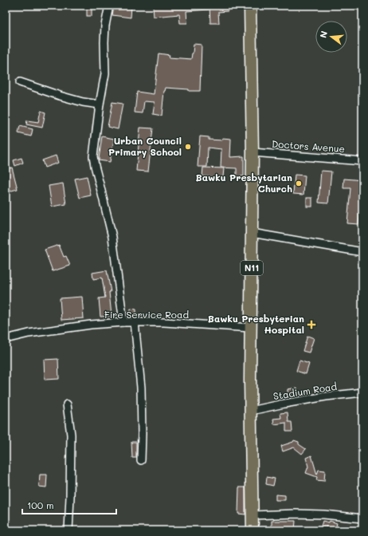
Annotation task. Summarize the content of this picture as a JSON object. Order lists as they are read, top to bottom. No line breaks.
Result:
{"streets":{"highway":["N11"],"street":["Doctors Avenue","Fire Service Road","Stadium Road"]},"crossings":[["Doctors Avenue","N11"],["N11","Fire Service Road"],["N11","Stadium Road"]],"places":{"other":["Urban Council Primary School","Bawku Presbytarian Church"],"health":["Bawku Presbyterian Hospital"]},"scale_bar":"100 m","north":"left"}
